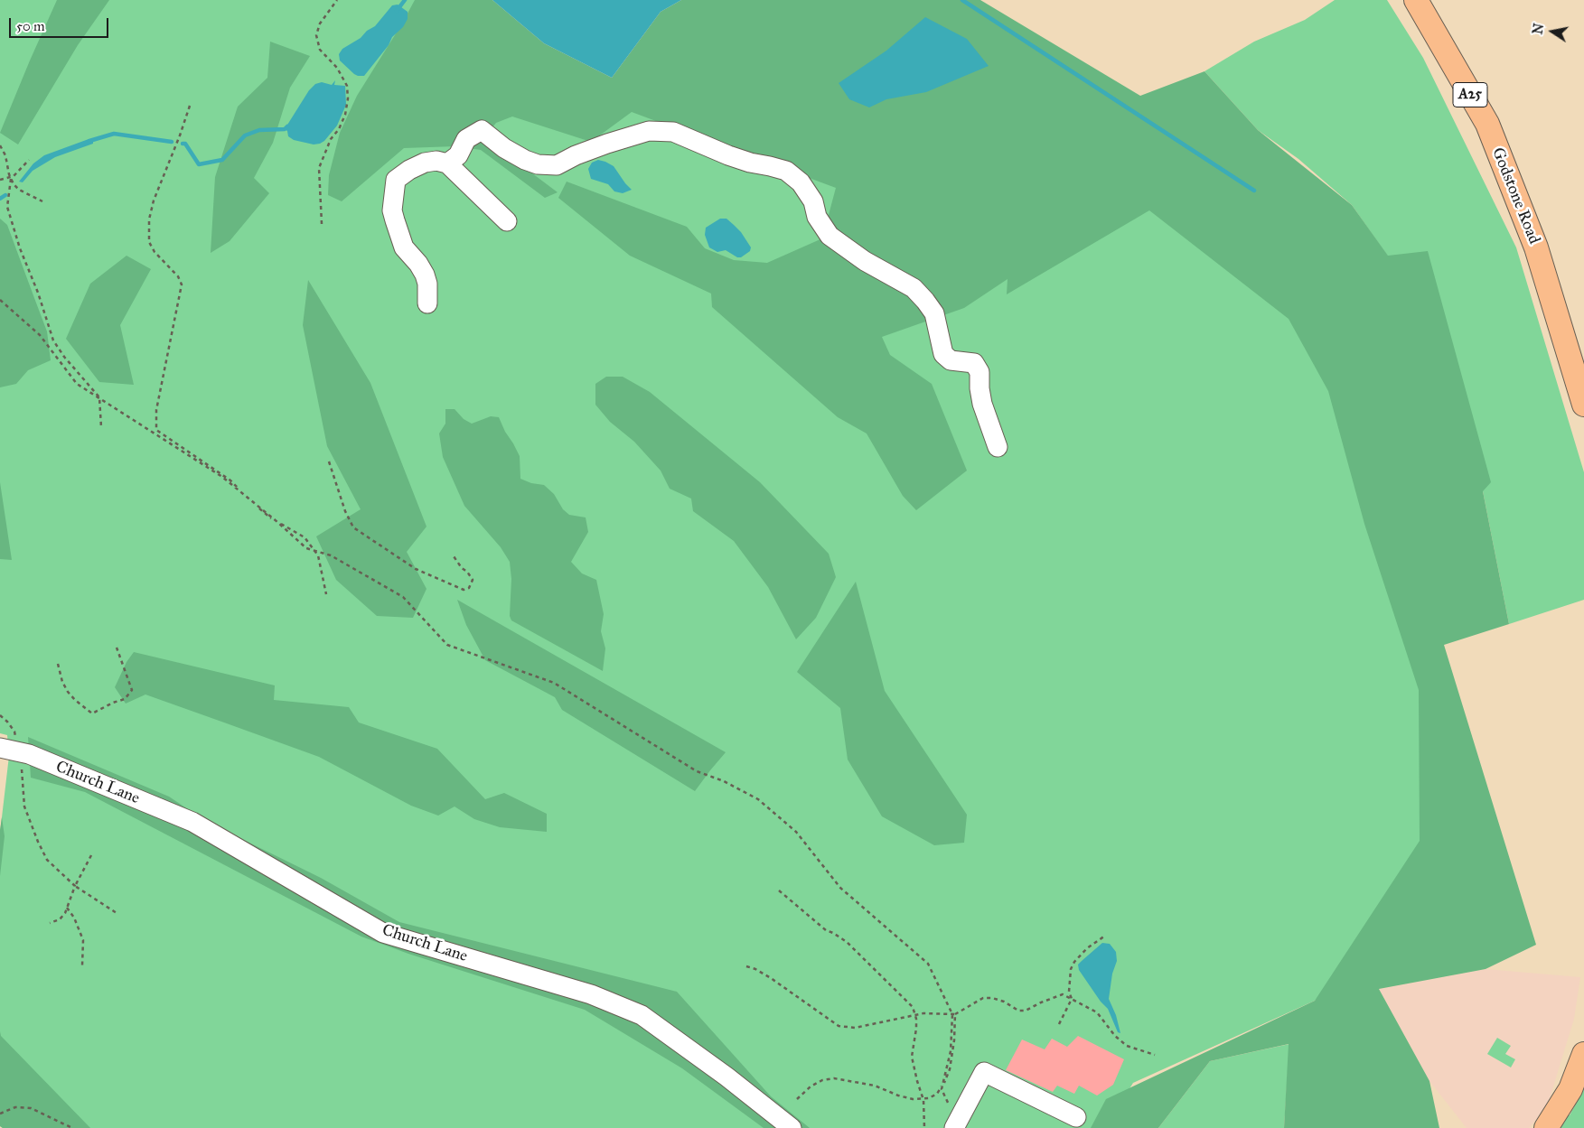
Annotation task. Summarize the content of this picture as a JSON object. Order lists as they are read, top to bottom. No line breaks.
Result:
{"streets":{"main road":["A25","Godstone Road"],"street":["Church Lane"]},"scale_bar":"50 m","north":"left"}
